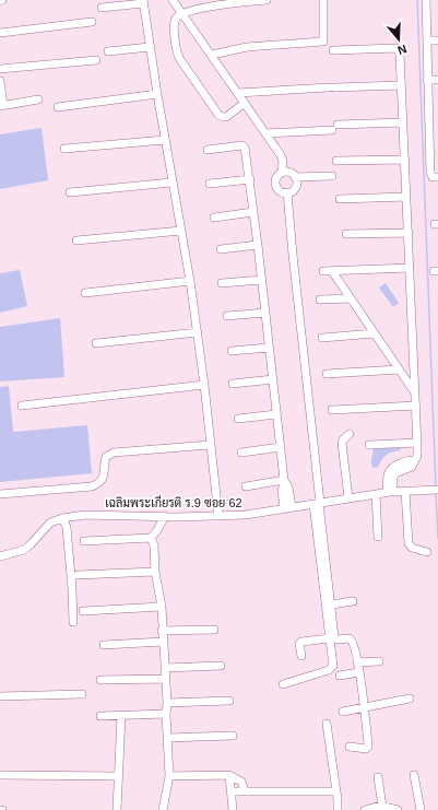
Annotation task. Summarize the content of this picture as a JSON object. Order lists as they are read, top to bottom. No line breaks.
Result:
{"streets":{"street":["เฉลิมพระเกียรติ ร.9 ซอย 62"]},"north":"bottom"}
